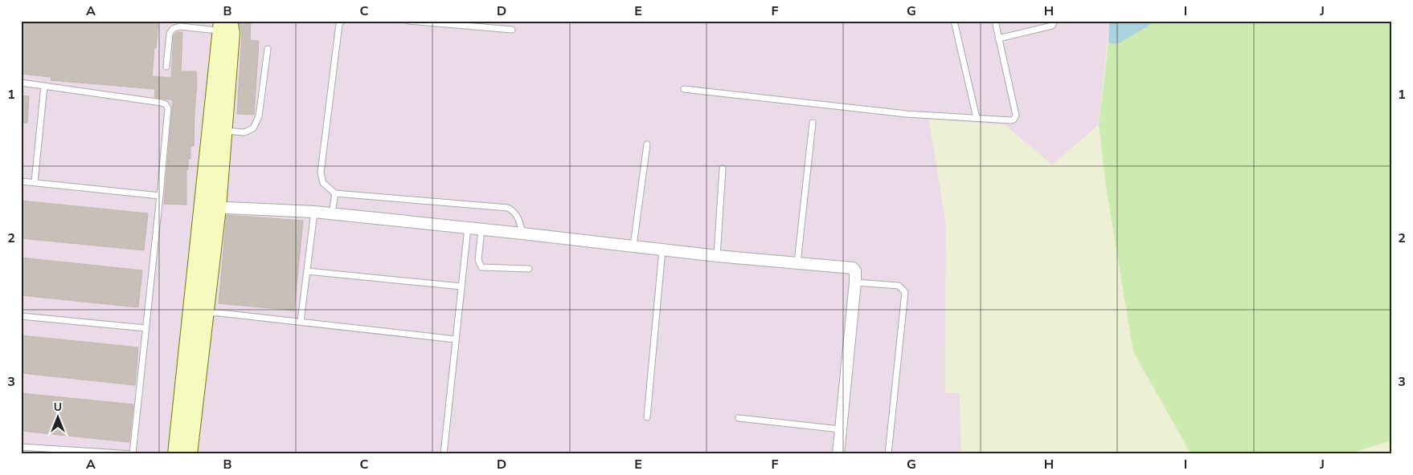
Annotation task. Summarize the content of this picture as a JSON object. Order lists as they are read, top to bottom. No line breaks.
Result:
{"north":"top","grid":{"columns":["A","B","C","D","E","F","G","H","I","J"],"rows":["1","2","3"]}}
